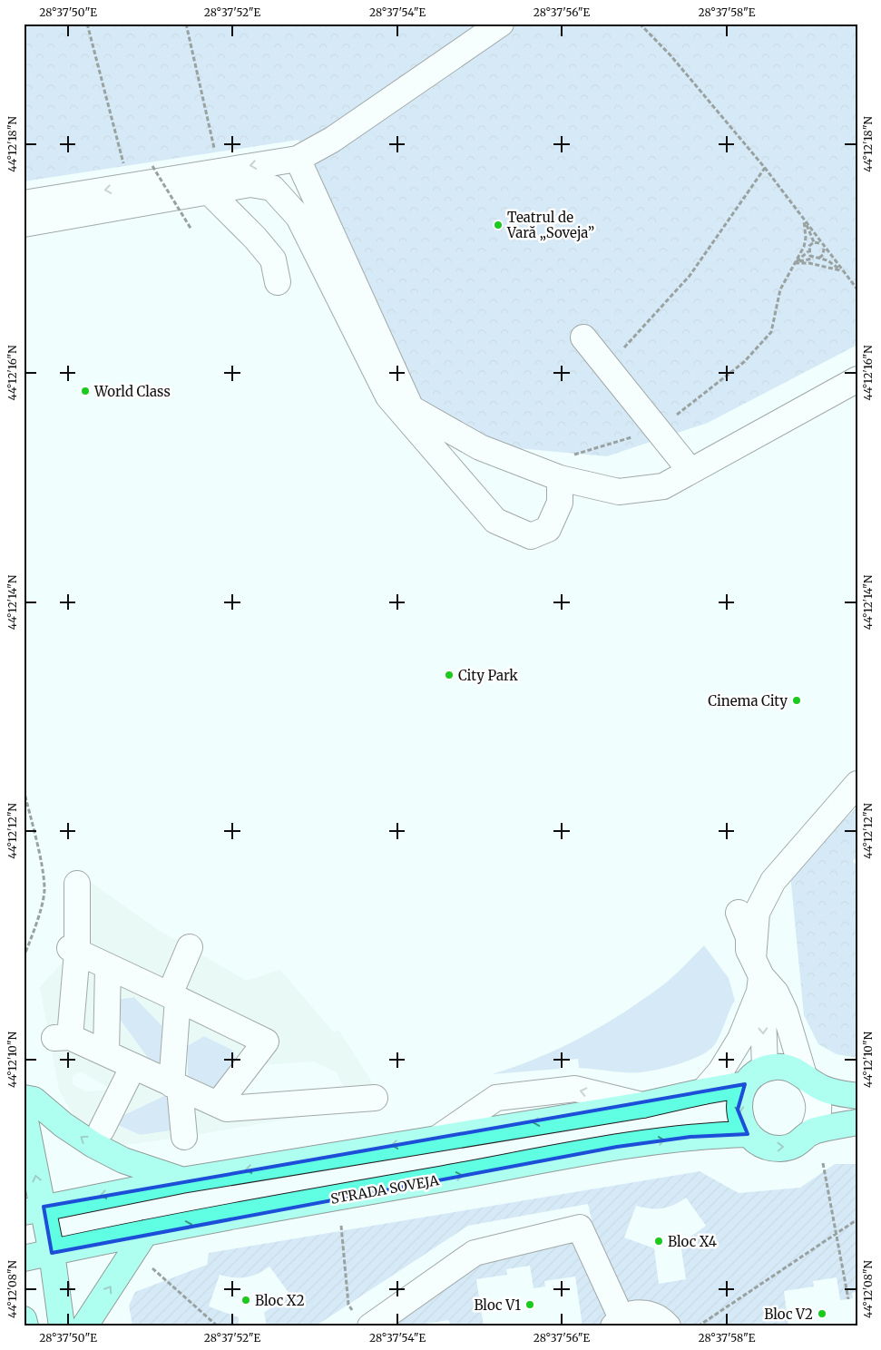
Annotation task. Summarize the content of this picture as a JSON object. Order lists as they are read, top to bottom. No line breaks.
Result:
{"streets":{"main road":["STRADA SOVEJA"]},"places":["Teatrul de Vară „Soveja”","World Class","City Park","Cinema City","Bloc X4","Bloc X2","Bloc V1","Bloc V2"],"coordinates":["28°37'50\"E","28°37'52\"E","28°37'54\"E","28°37'56\"E","28°37'58\"E","44°12'18\"N","44°12'16\"N","44°12'14\"N","44°12'12\"N","44°12'10\"N","44°12'08\"N"]}
